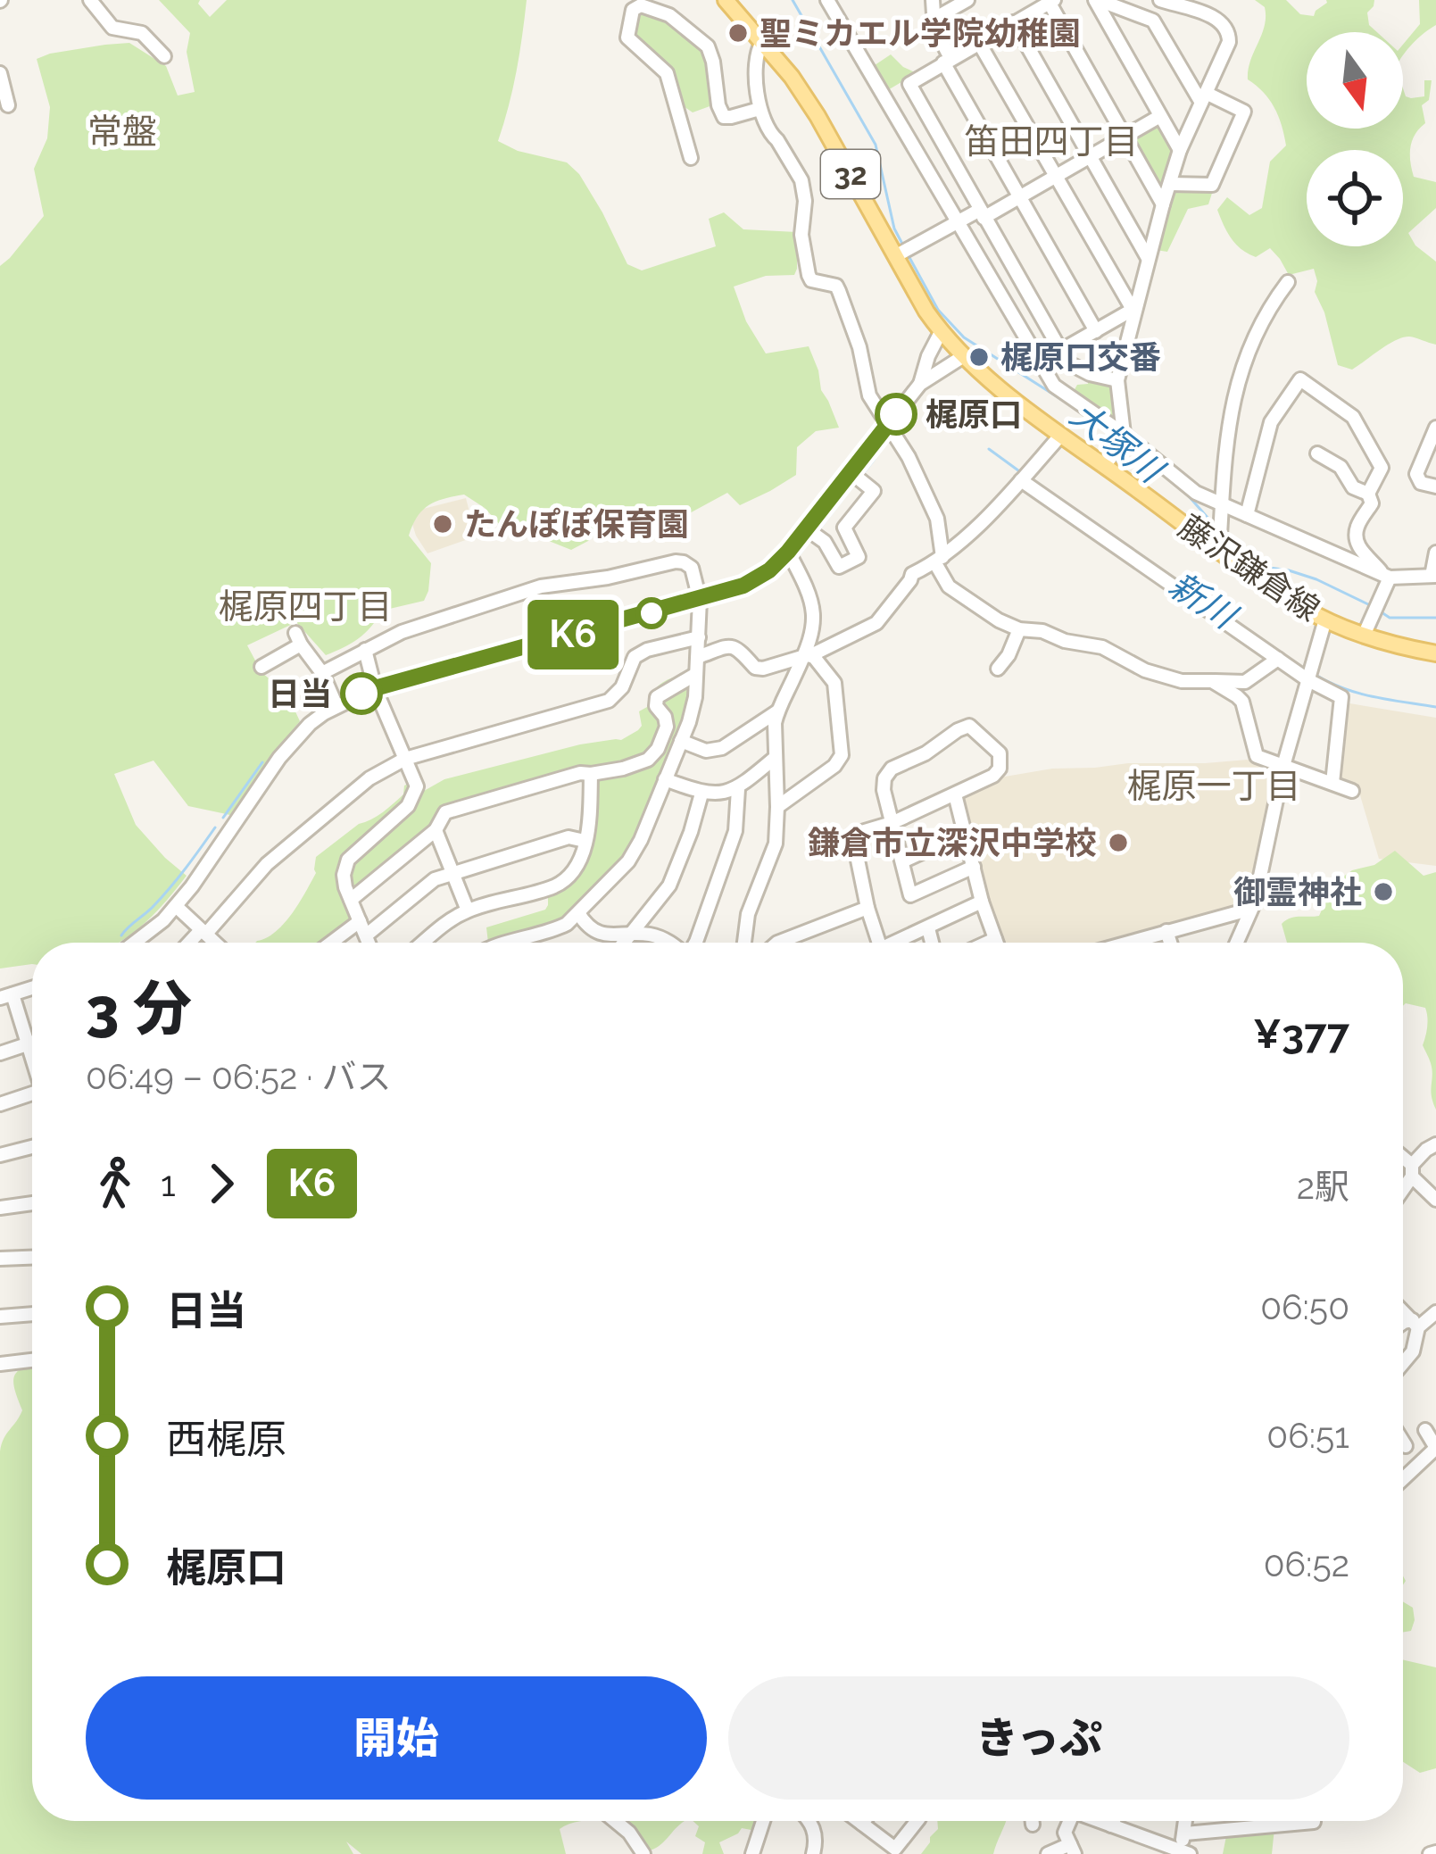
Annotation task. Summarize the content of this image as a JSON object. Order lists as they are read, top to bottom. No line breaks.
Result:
{"streets":{"main road":["32","藤沢鎌倉線"]},"districts":["常盤","笛田四丁目","梶原四丁目","梶原一丁目"],"water":["大塚川","新川"],"places":["聖ミカエル学院幼稚園","梶原口交番","梶原口","たんぽぽ保育園","日当","鎌倉市立深沢中学校","御霊神社"],"lines":["bus line K6"],"north":"bottom","page":{"on_map":"K6","heading":["3 分","06:49 – 06:52 · バス","¥377"],"legs":["1","K6","2駅"],"list":[{"name":"日当","value":"06:50"},{"name":"西梶原","value":"06:51"},{"name":"梶原口","value":"06:52"}],"buttons":["開始","きっぷ"]}}
